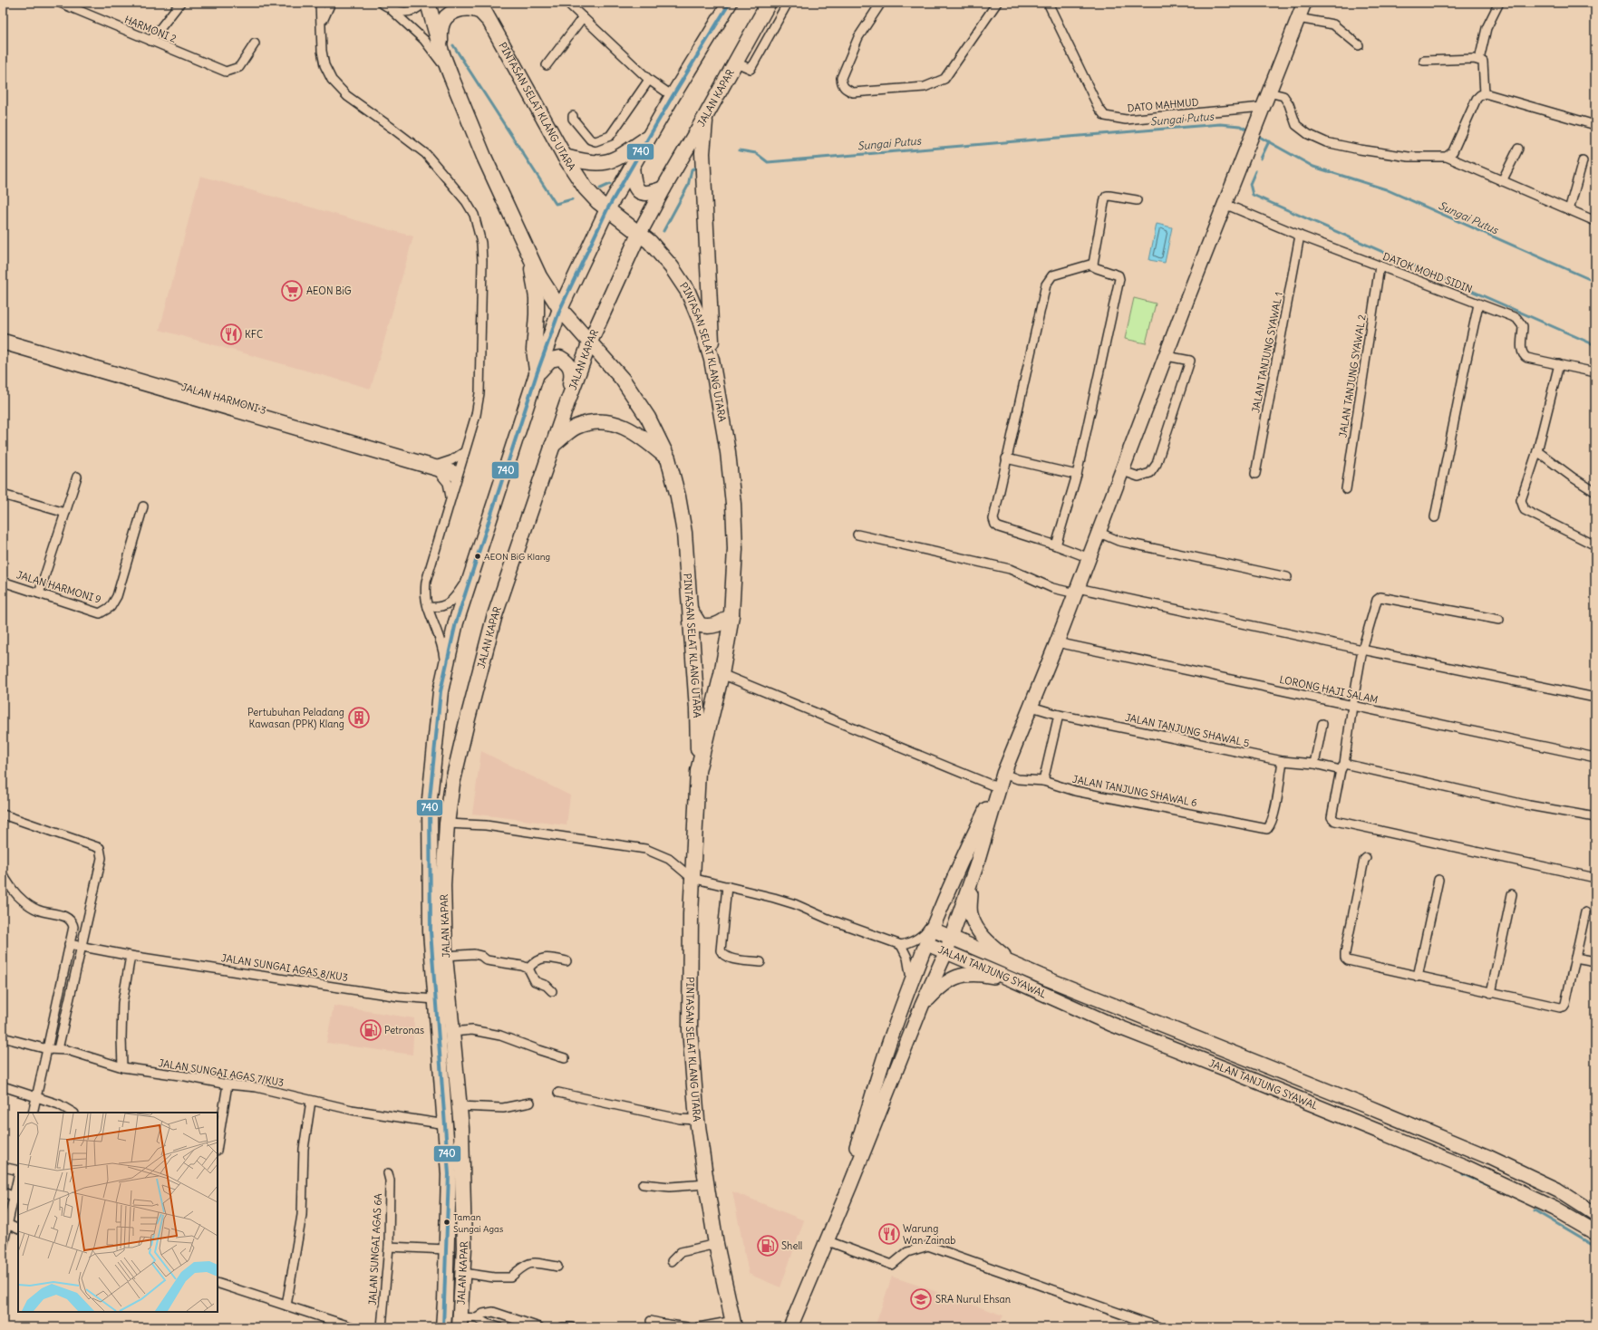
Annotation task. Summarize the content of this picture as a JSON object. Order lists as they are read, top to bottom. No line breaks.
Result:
{"streets":{"highway":["JALAN KAPAR","PINTASAN SELAT KLANG UTARA"],"main road":["JALAN TANJUNG SYAWAL"],"street":["HARMONI 2","DATO MAHMUD","DATOK MOHD SIDIN","JALAN TANJUNG SYAWAL 1","JALAN TANJUNG SYAWAL 2","JALAN HARMONI 3","JALAN HARMONI 9","LORONG HAJI SALAM","JALAN TANJUNG SHAWAL 5","JALAN TANJUNG SHAWAL 6","JALAN SUNGAI AGAS 8/KU3","JALAN SUNGAI AGAS 7/KU3","JALAN SUNGAI AGAS 6A"]},"crossings":[["JALAN KAPAR","PINTASAN SELAT KLANG UTARA"],["JALAN KAPAR","JALAN SUNGAI AGAS 8/KU3"],["JALAN KAPAR","JALAN SUNGAI AGAS 7/KU3"],["DATOK MOHD SIDIN","JALAN TANJUNG SYAWAL 1"],["DATOK MOHD SIDIN","JALAN TANJUNG SYAWAL 2"],["JALAN TANJUNG SHAWAL 5","JALAN TANJUNG SHAWAL 6"]],"water":["Sungai Putus"],"places":{"supermarket":["AEON BiG"],"restaurant":["KFC","Warung Wan Zainab"],"other":["AEON BiG Klang","Taman Sungai Agas"],"building":["Pertubuhan Peladang Kawasan (PPK) Klang"],"fuel station":["Petronas","Shell"],"school or university":["SRA Nurul Ehsan"]},"lines":["transit line 740"]}
